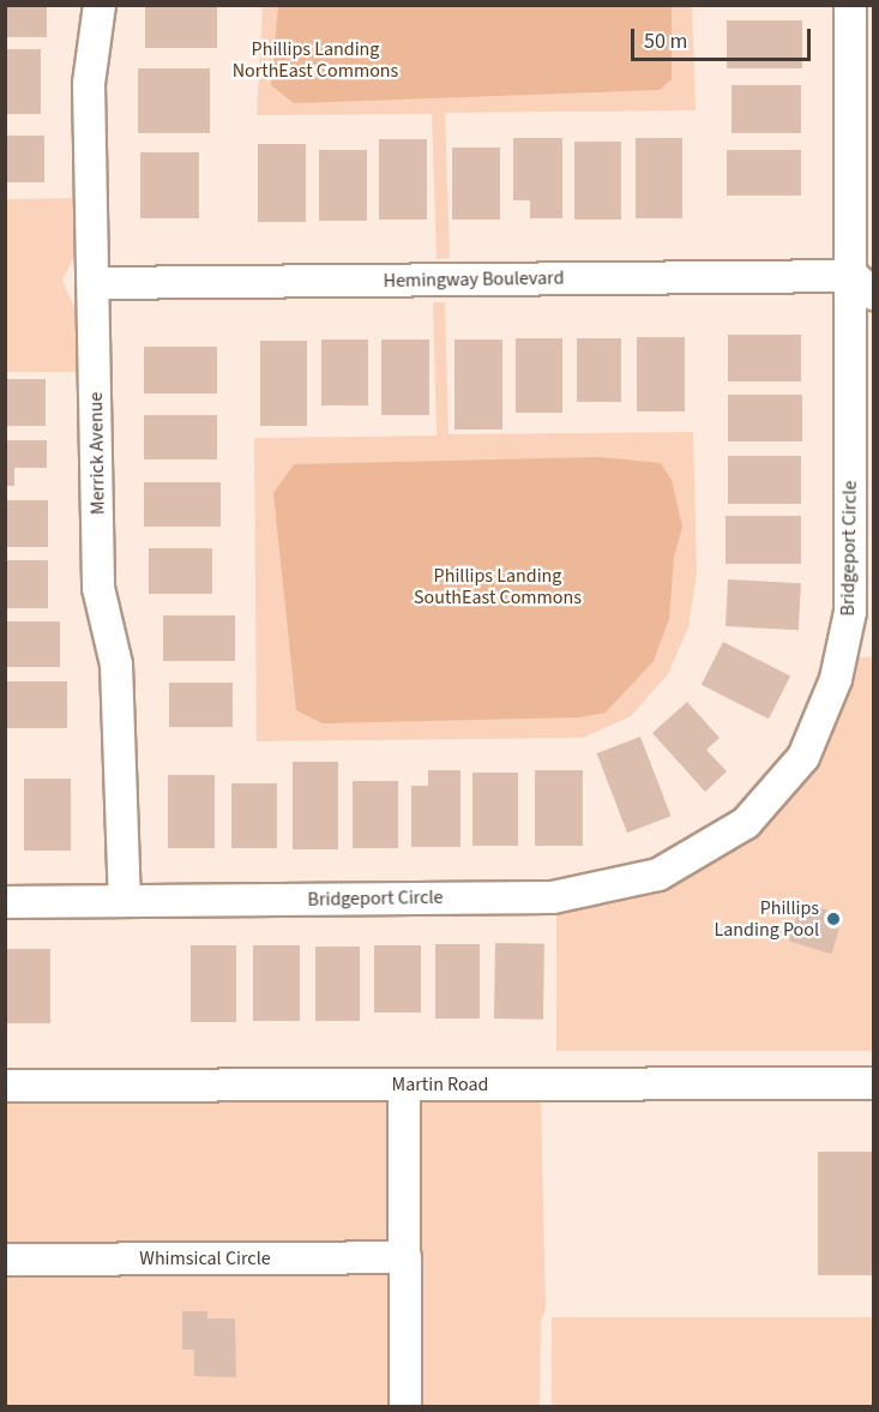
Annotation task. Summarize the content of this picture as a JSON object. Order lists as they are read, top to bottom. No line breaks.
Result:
{"streets":{"street":["Hemingway Boulevard","Merrick Avenue","Bridgeport Circle","Martin Road","Whimsical Circle"]},"crossings":[["Hemingway Boulevard","Merrick Avenue"],["Hemingway Boulevard","Bridgeport Circle"],["Merrick Avenue","Bridgeport Circle"]],"parks":["Phillips Landing NorthEast Commons","Phillips Landing SouthEast Commons"],"places":["Phillips Landing Pool"],"scale_bar":"50 m"}
